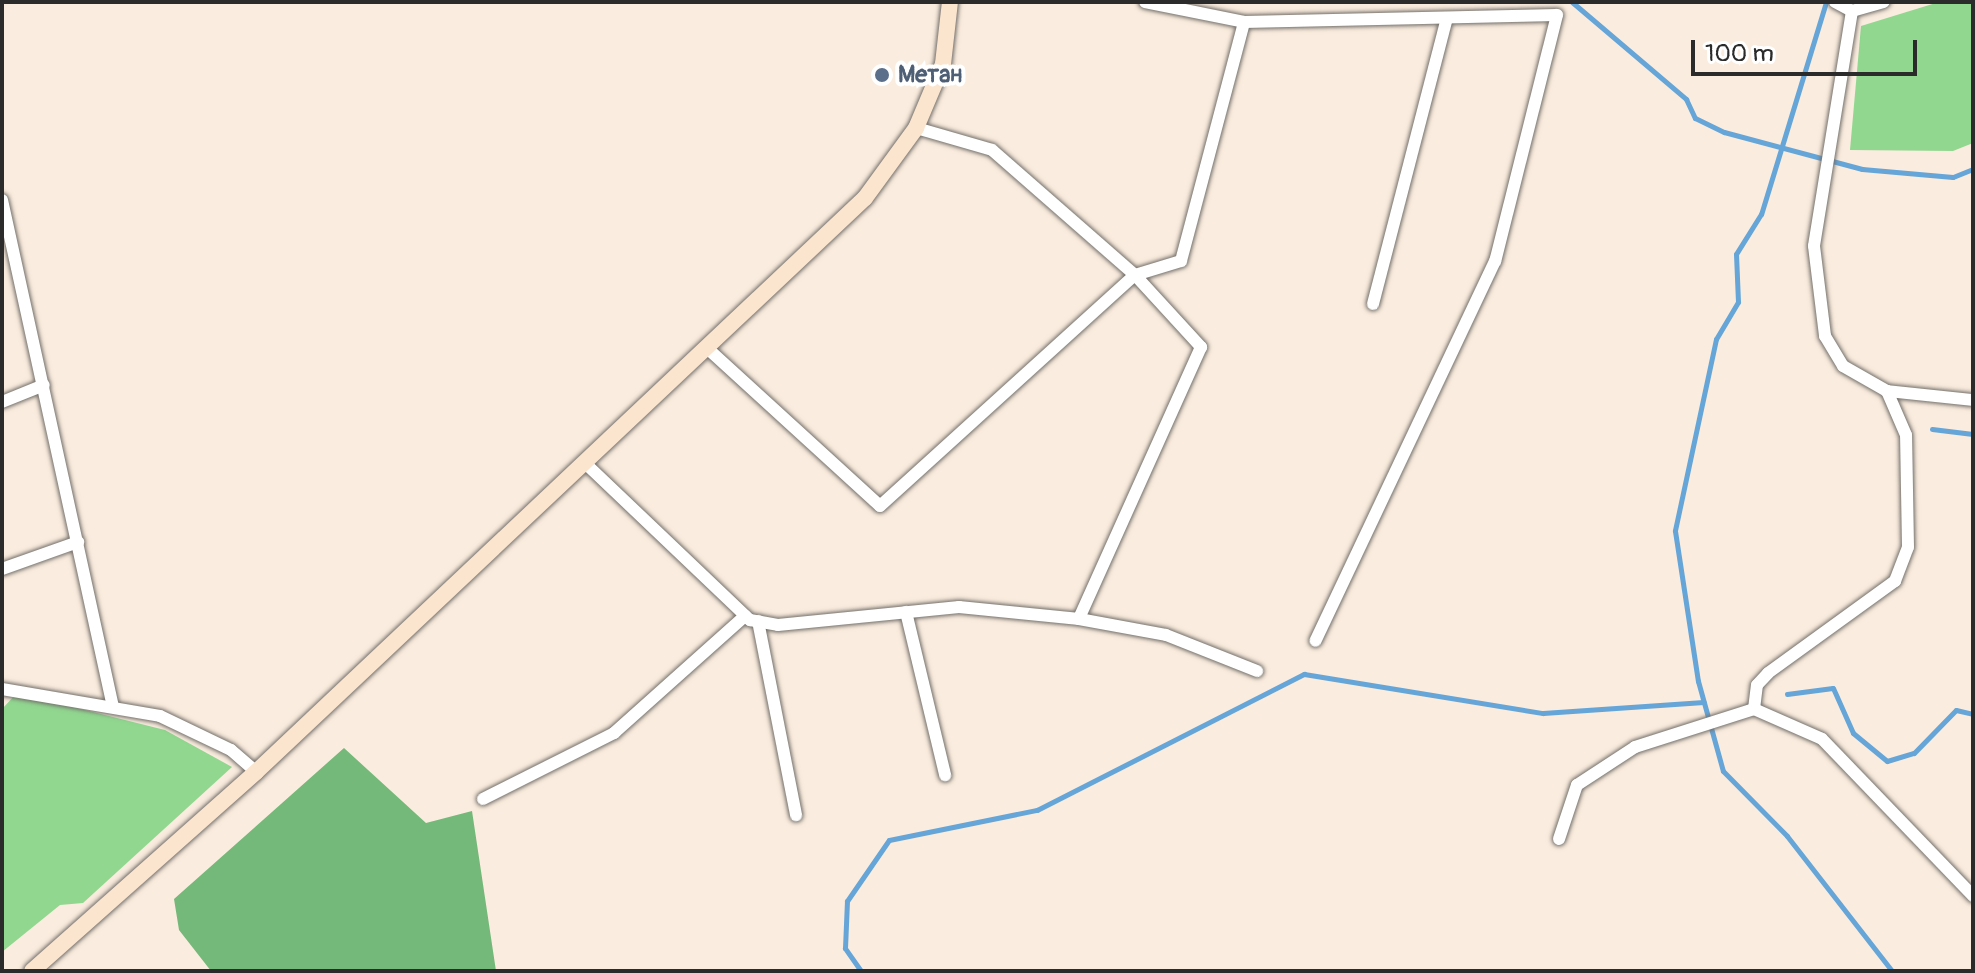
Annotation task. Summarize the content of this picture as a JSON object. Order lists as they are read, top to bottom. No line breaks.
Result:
{"places":["Метан"],"scale_bar":"100 m"}
